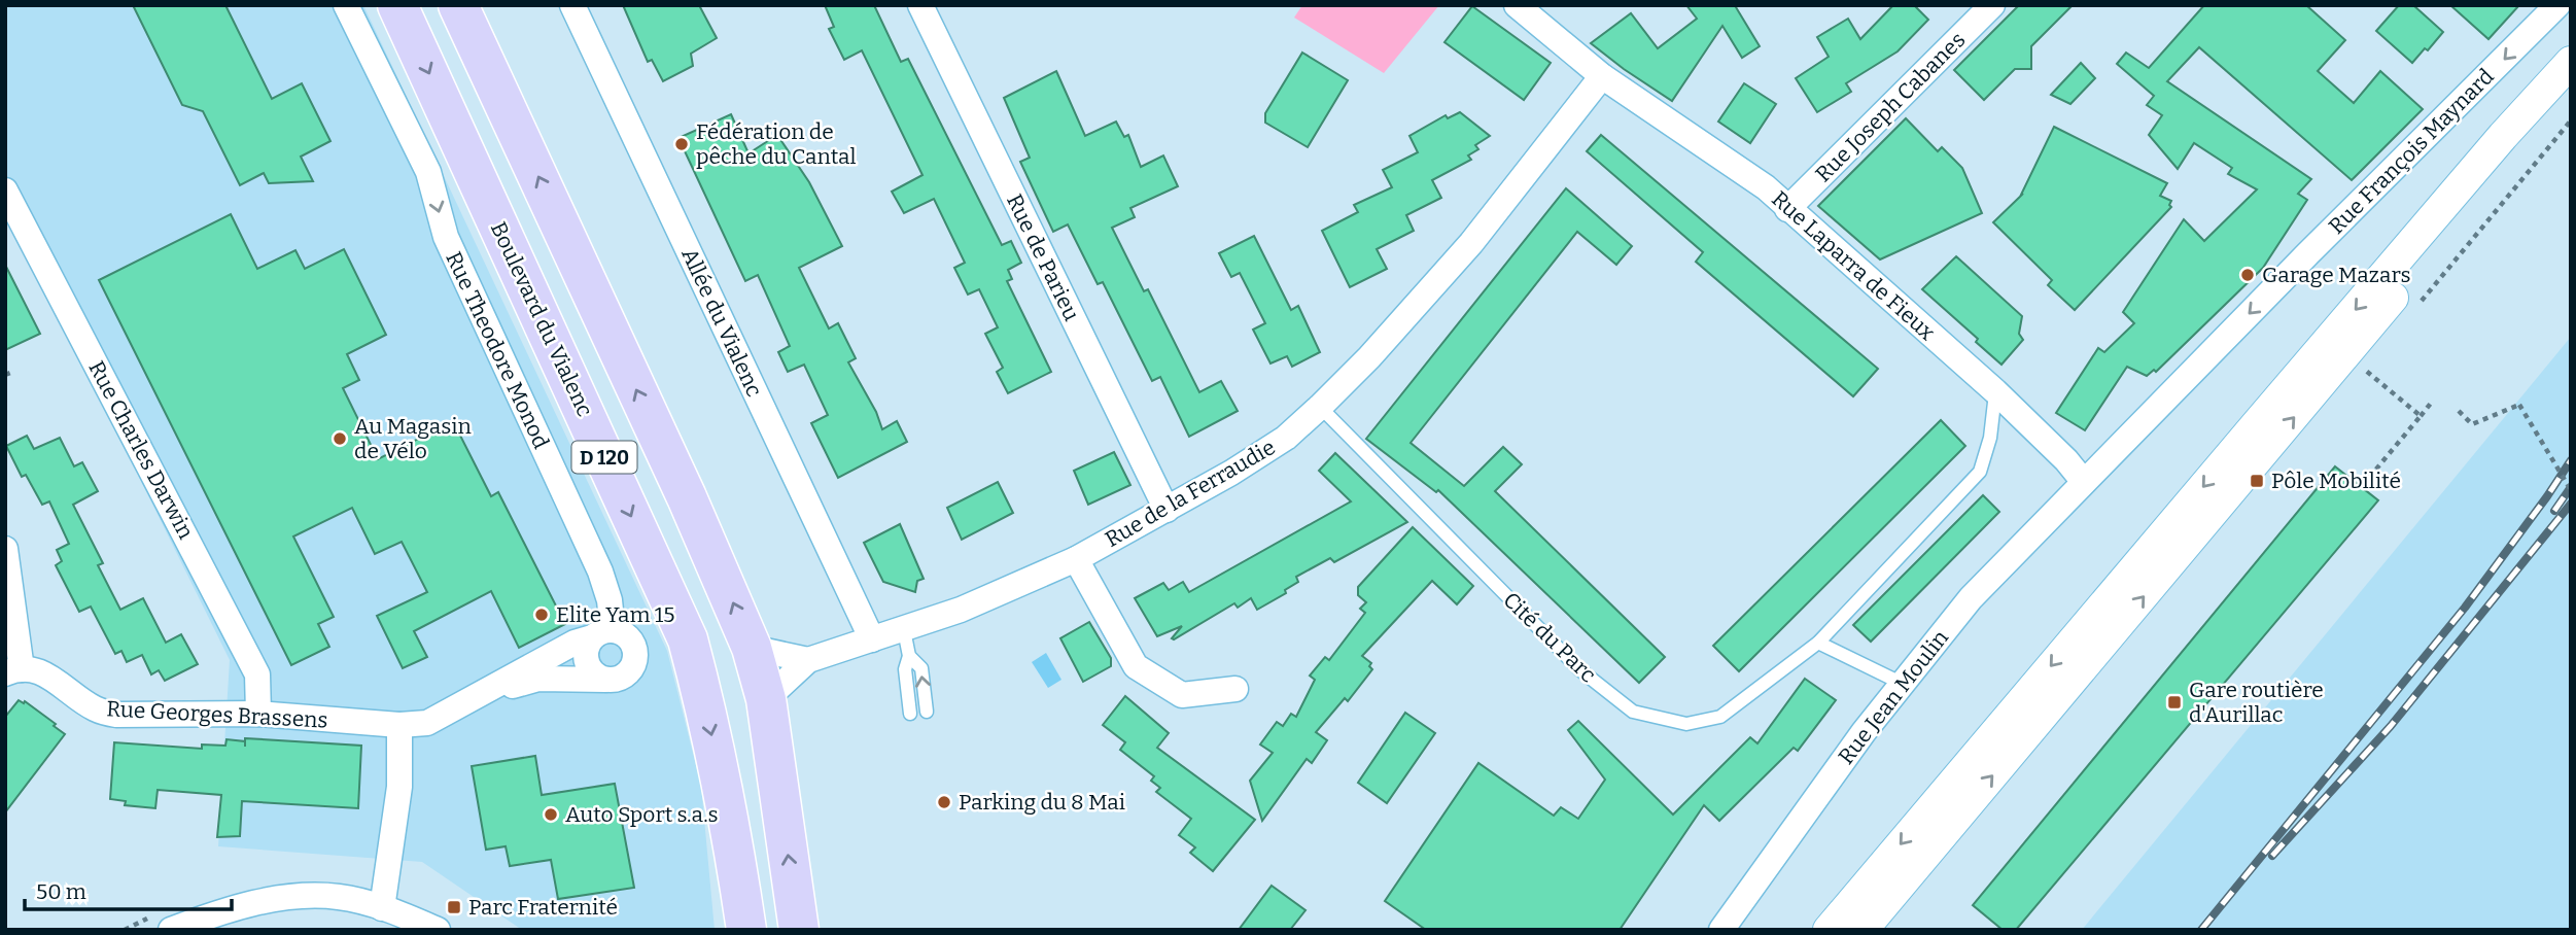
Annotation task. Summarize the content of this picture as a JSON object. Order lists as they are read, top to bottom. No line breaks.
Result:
{"streets":{"main road":["Boulevard du Vialenc","D 120"],"street":["Rue Joseph Cabanes","Rue François Maynard","Rue de Parieu","Rue Laparra de Fieux","Allée du Vialenc","Rue Theodore Monod","Rue Charles Darwin","Rue de la Ferraudie","Rue Jean Moulin","Rue Georges Brassens"],"lane":["Cité du Parc"]},"crossings":[["Rue Joseph Cabanes","Rue Laparra de Fieux"],["Rue François Maynard","Rue Laparra de Fieux"],["Rue François Maynard","Rue Jean Moulin"],["Rue de Parieu","Rue de la Ferraudie"],["Rue Laparra de Fieux","Rue de la Ferraudie"],["Rue Laparra de Fieux","Cité du Parc"],["Rue Laparra de Fieux","Rue Jean Moulin"],["Boulevard du Vialenc","Rue Theodore Monod"],["Allée du Vialenc","Rue de la Ferraudie"],["Rue Theodore Monod","Rue Georges Brassens"],["Rue Charles Darwin","Rue Georges Brassens"],["D 120","Rue de la Ferraudie"],["Rue de la Ferraudie","Cité du Parc"]],"one_way":["Rue Theodore Monod"],"places":{"other":["Fédération de pêche du Cantal","Garage Mazars","Au Magasin de Vélo","Elite Yam 15","Parking du 8 Mai","Auto Sport s.a.s"],"transit":["Pôle Mobilité","Gare routière d'Aurillac","Parc Fraternité"]},"scale_bar":"50 m"}
